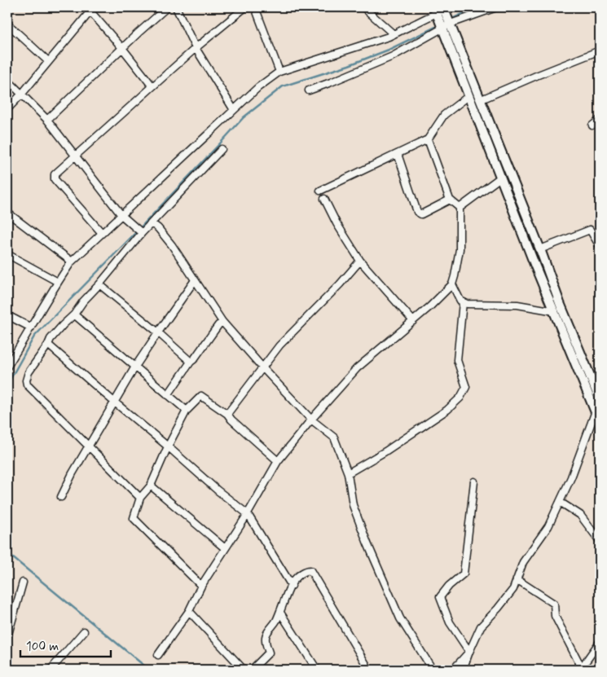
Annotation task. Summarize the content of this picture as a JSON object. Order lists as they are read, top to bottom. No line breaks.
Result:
{"scale_bar":"100 m"}
